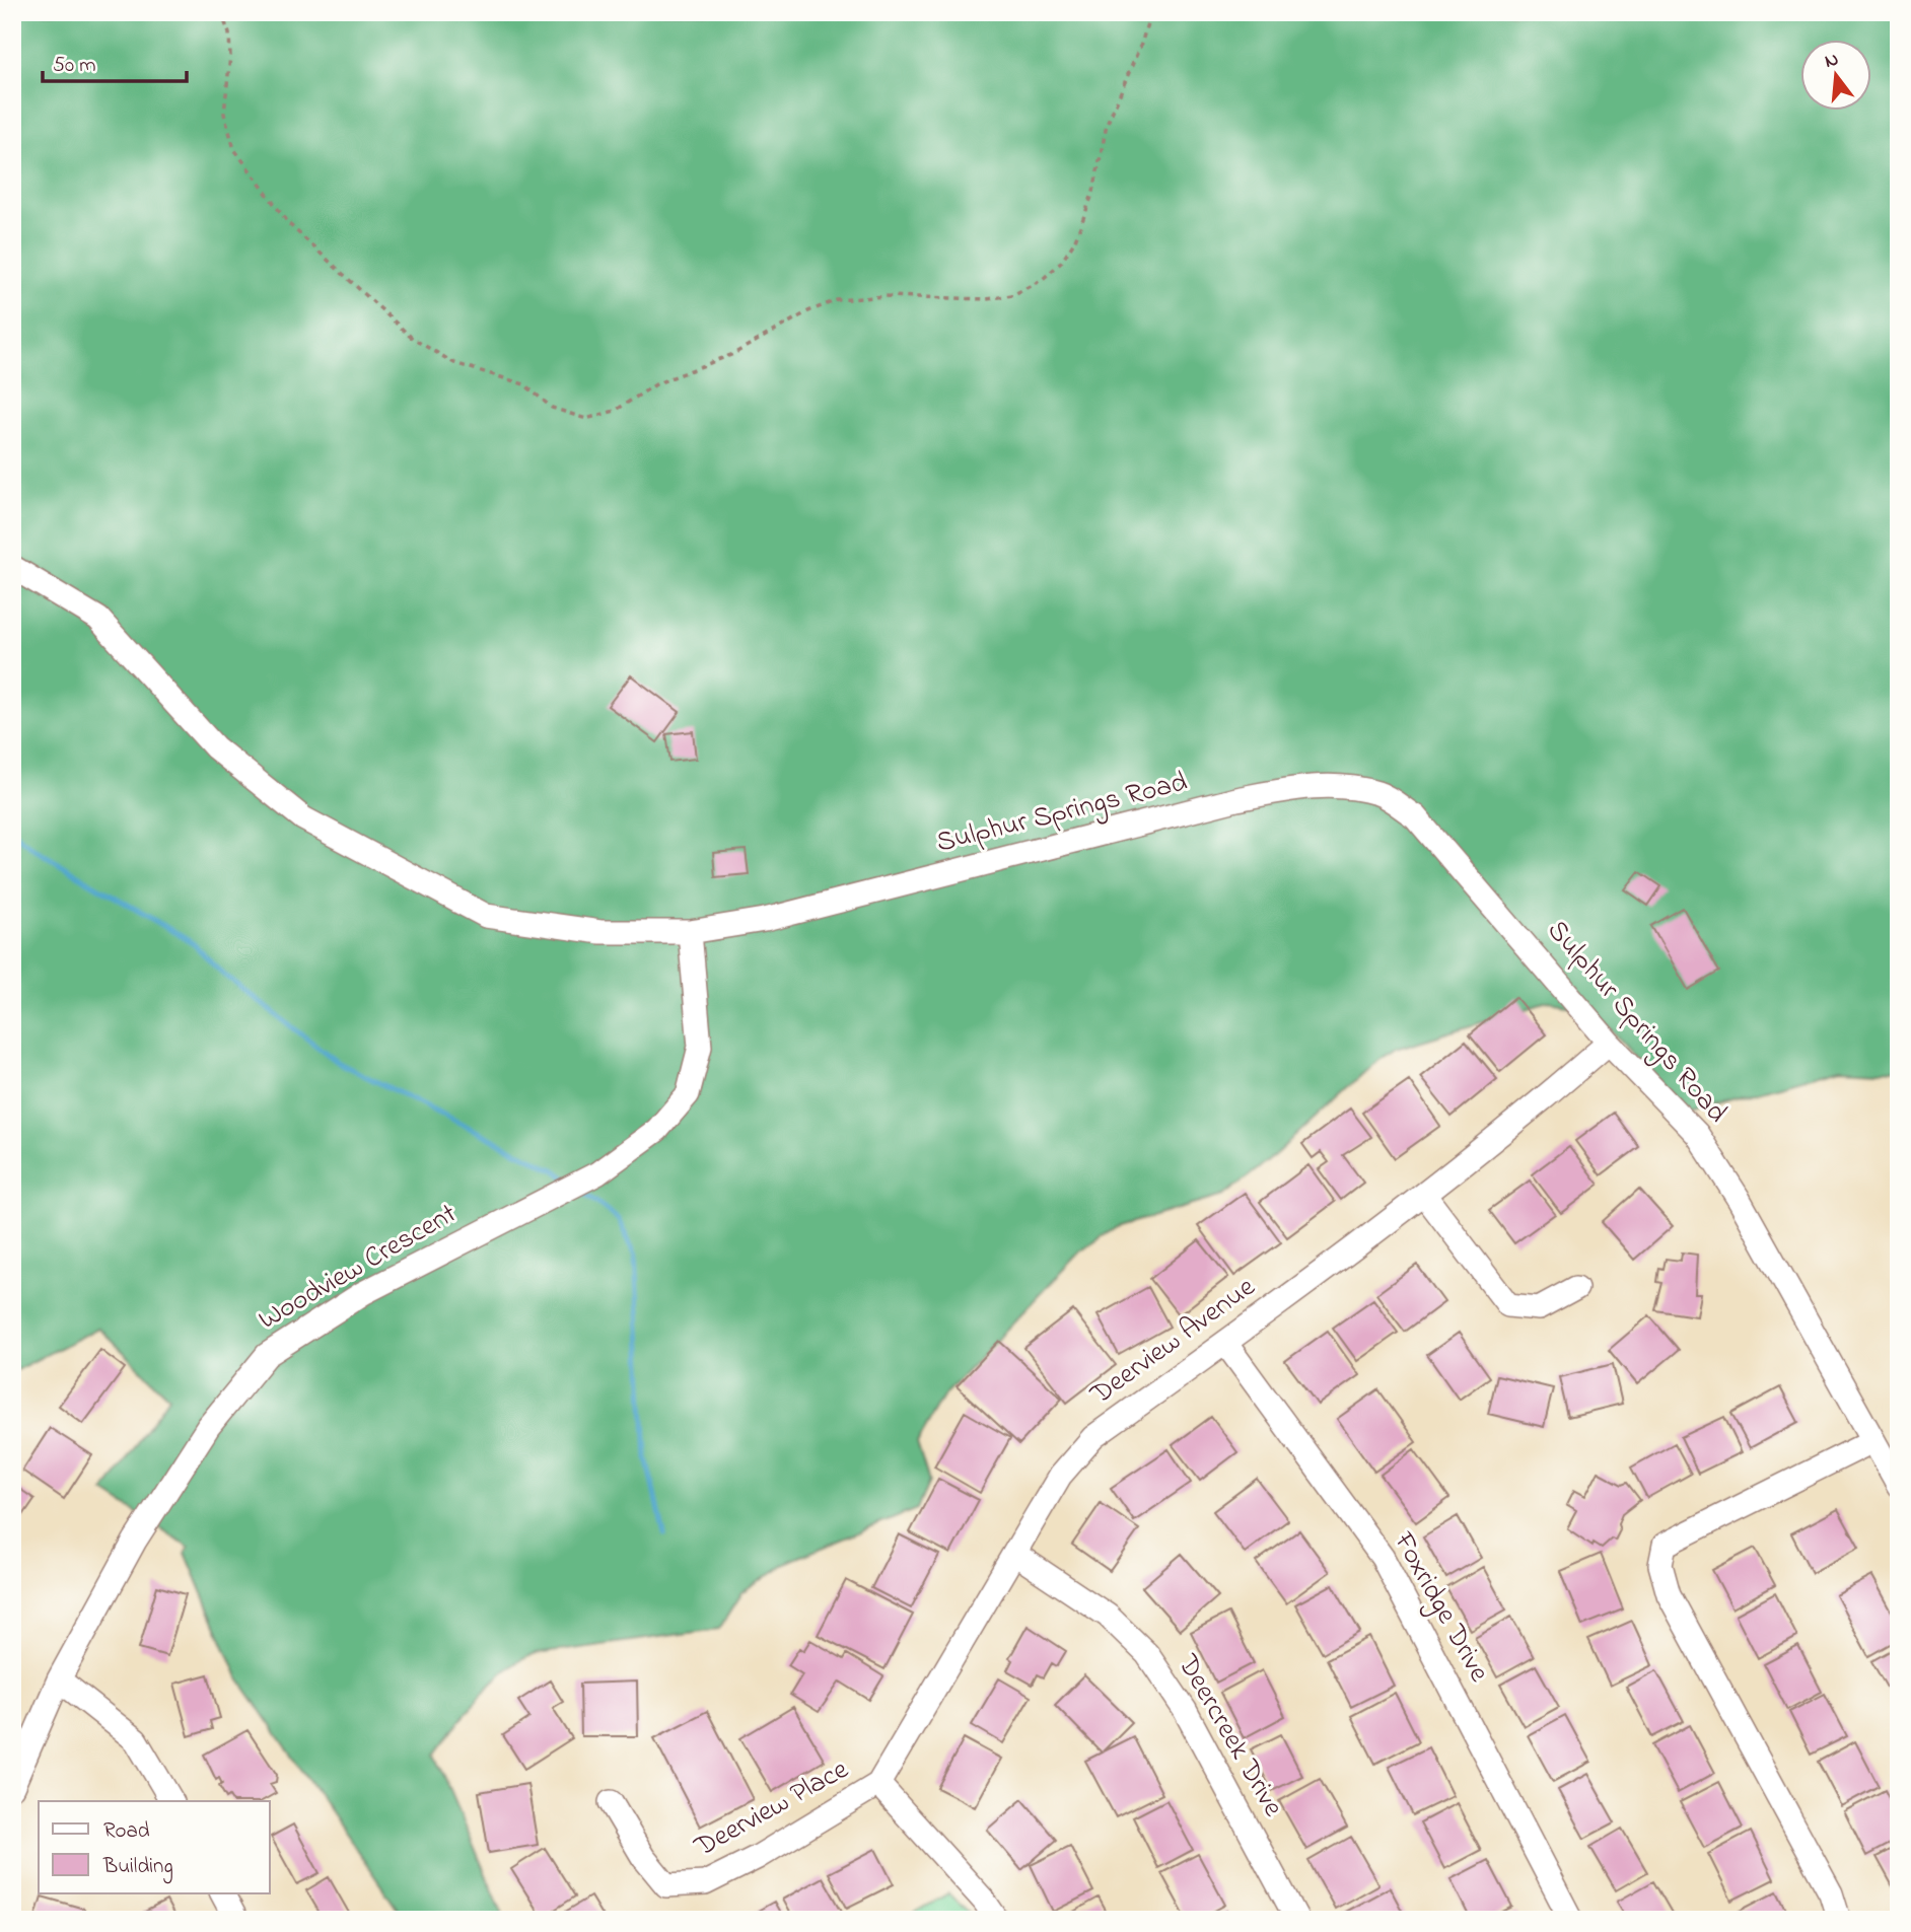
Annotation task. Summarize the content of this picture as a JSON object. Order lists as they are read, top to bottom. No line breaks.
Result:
{"streets":{"street":["Sulphur Springs Road","Woodview Crescent","Deerview Avenue","Foxridge Drive","Deercreek Drive","Deerview Place"]},"crossings":[["Sulphur Springs Road","Woodview Crescent"],["Sulphur Springs Road","Deerview Avenue"],["Deerview Avenue","Foxridge Drive"],["Deerview Avenue","Deercreek Drive"],["Deerview Avenue","Deerview Place"]],"legend":["Road","Building"],"scale_bar":"50 m","north":"top"}
